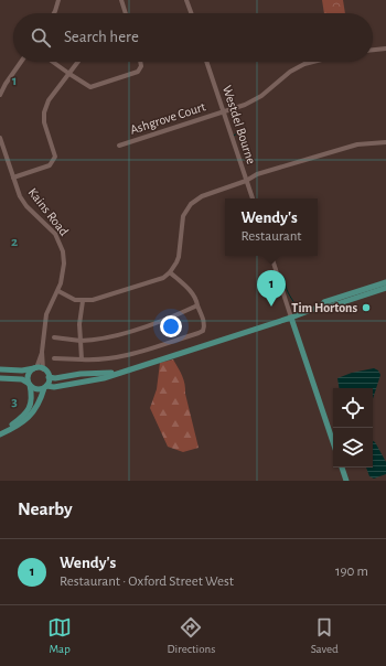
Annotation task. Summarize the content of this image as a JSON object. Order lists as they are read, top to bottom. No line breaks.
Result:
{"streets":{"street":["Ashgrove Court","Westdel Bourne","Kains Road"]},"crossings":[["Ashgrove Court","Westdel Bourne"]],"places":["Tim Hortons"],"page":{"search":"Search here","popup":["Wendy's","Restaurant"],"pins":"1","heading":"Nearby","list":[{"mark":"1","name":"Wendy's","note":"Restaurant · Oxford Street West","value":"190 m"}],"nav":["Map","Directions","Saved"]},"grid":{"rows":["1","2","3"]}}
